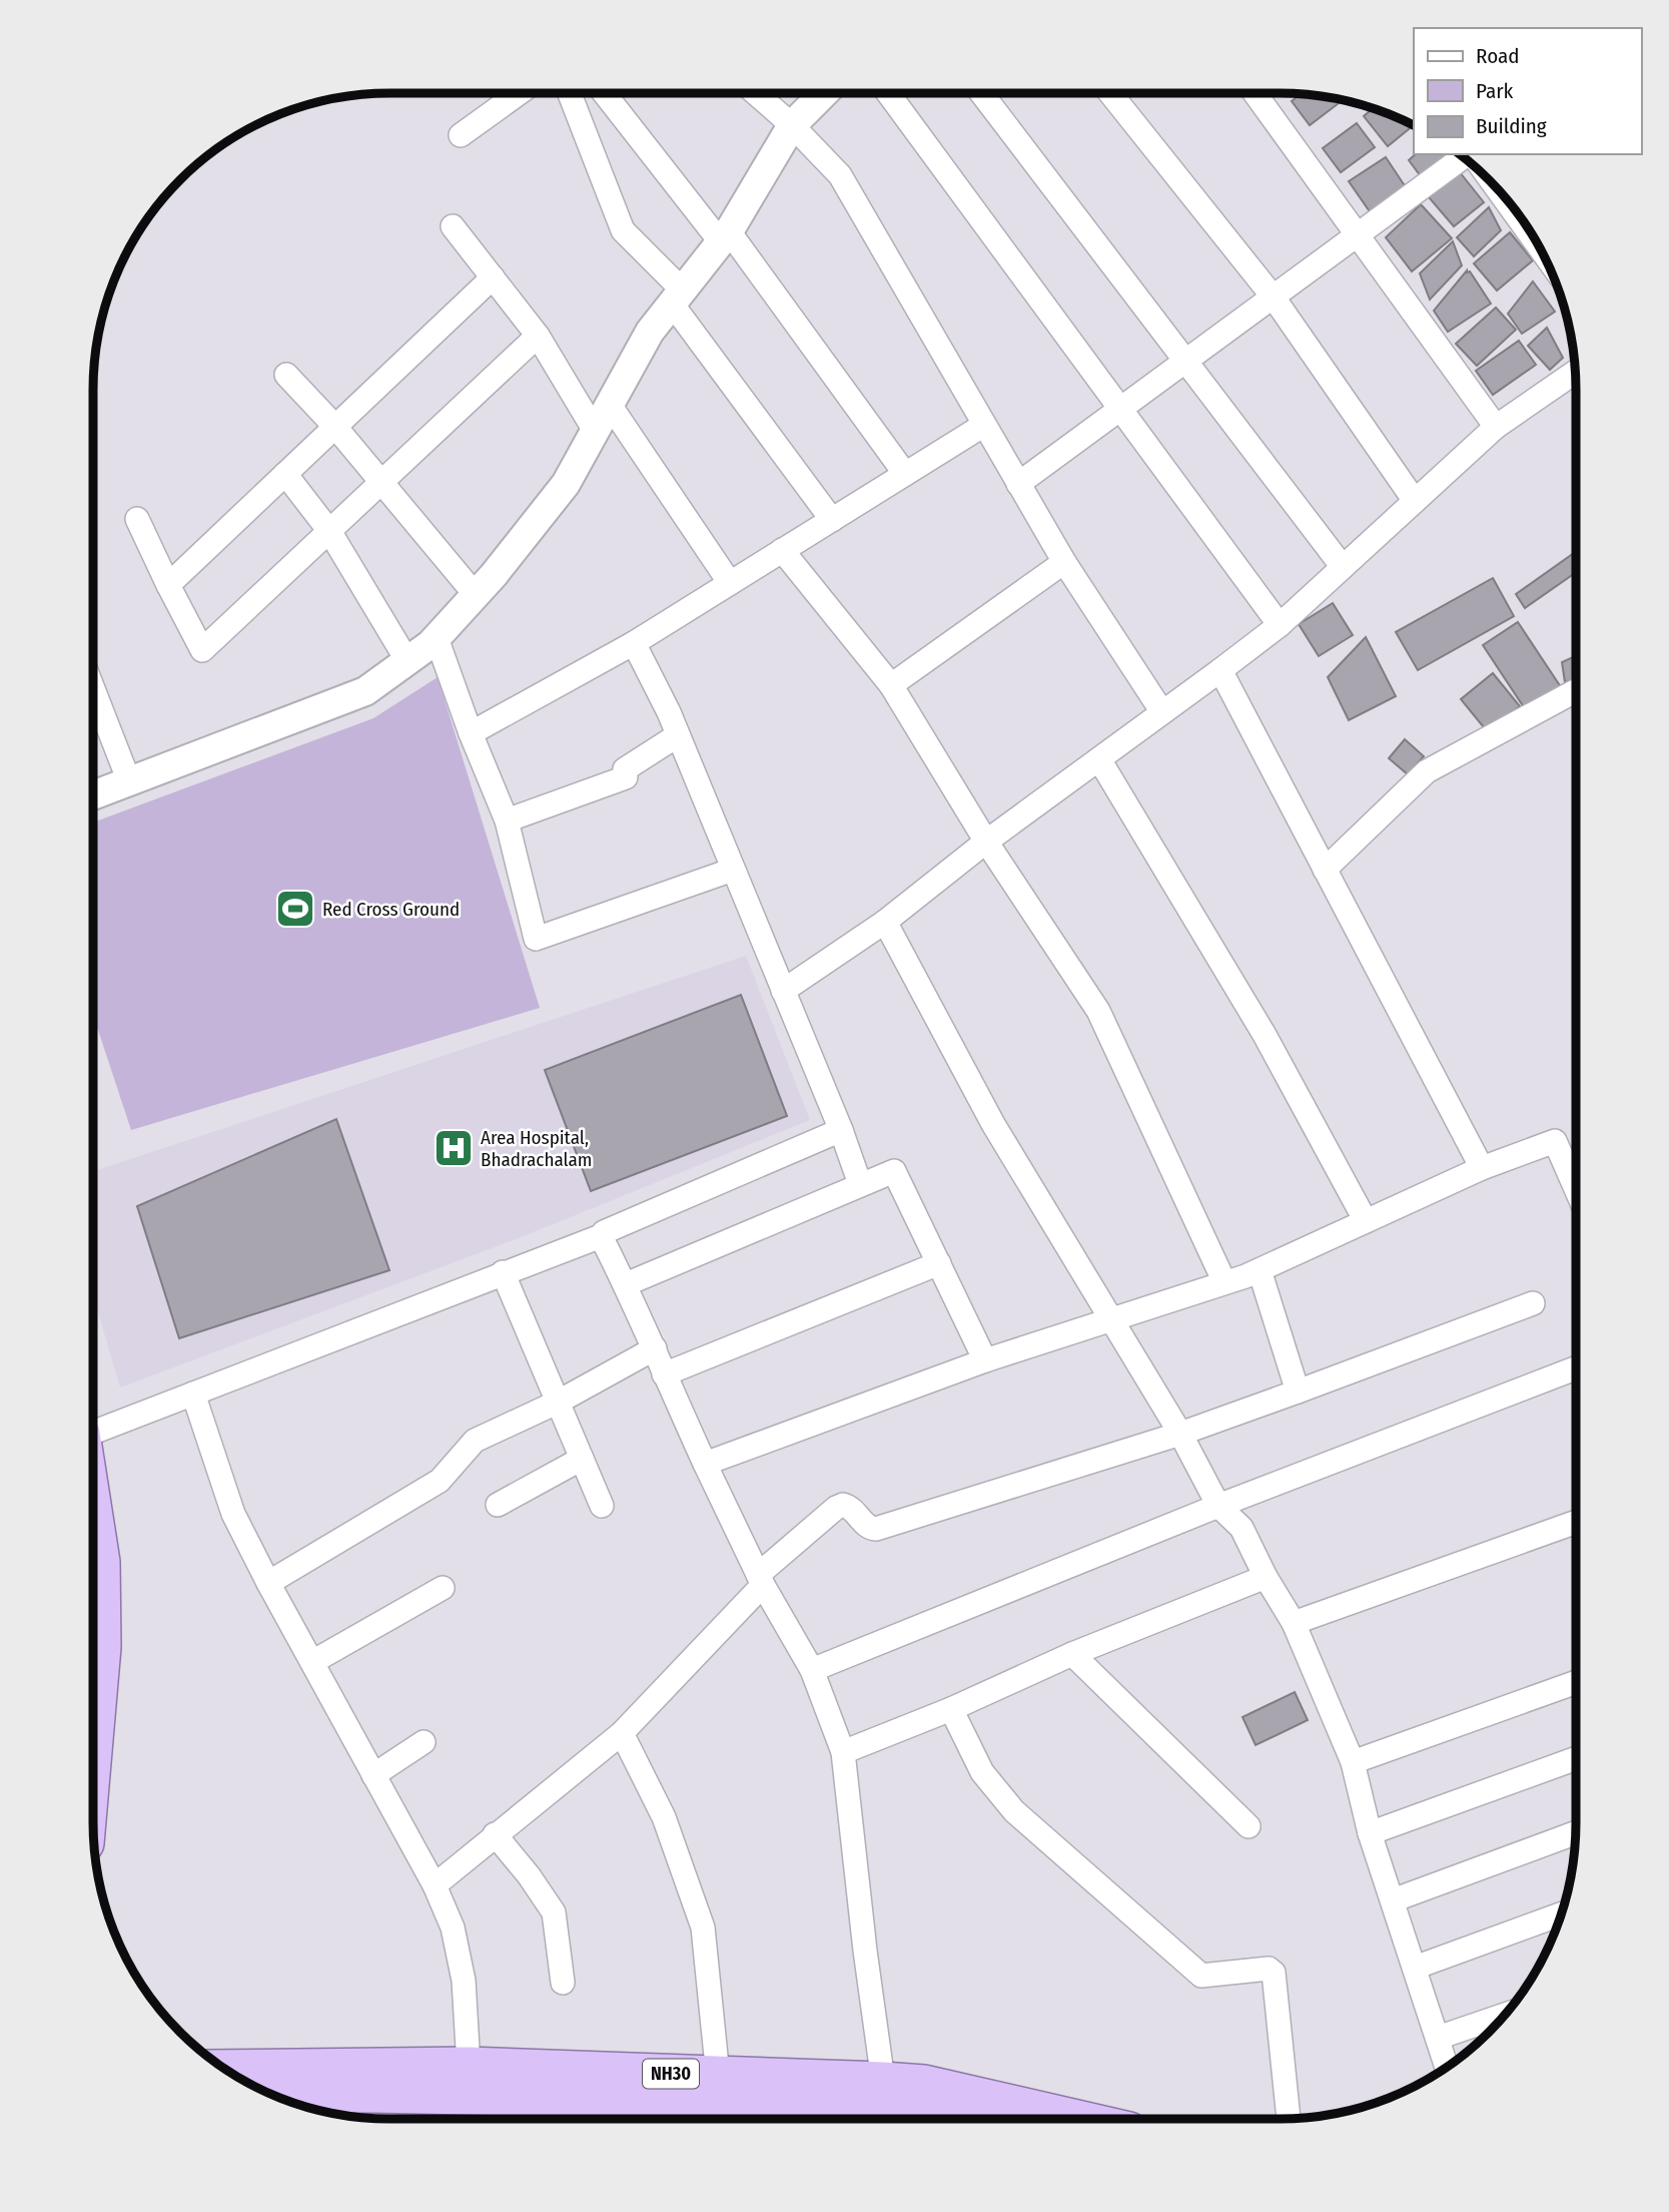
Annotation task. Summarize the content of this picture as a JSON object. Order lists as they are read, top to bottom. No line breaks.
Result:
{"streets":{"highway":["NH30"]},"places":{"sports":["Red Cross Ground"],"hospital":["Area Hospital, Bhadrachalam"]},"legend":["Road","Park","Building"]}
